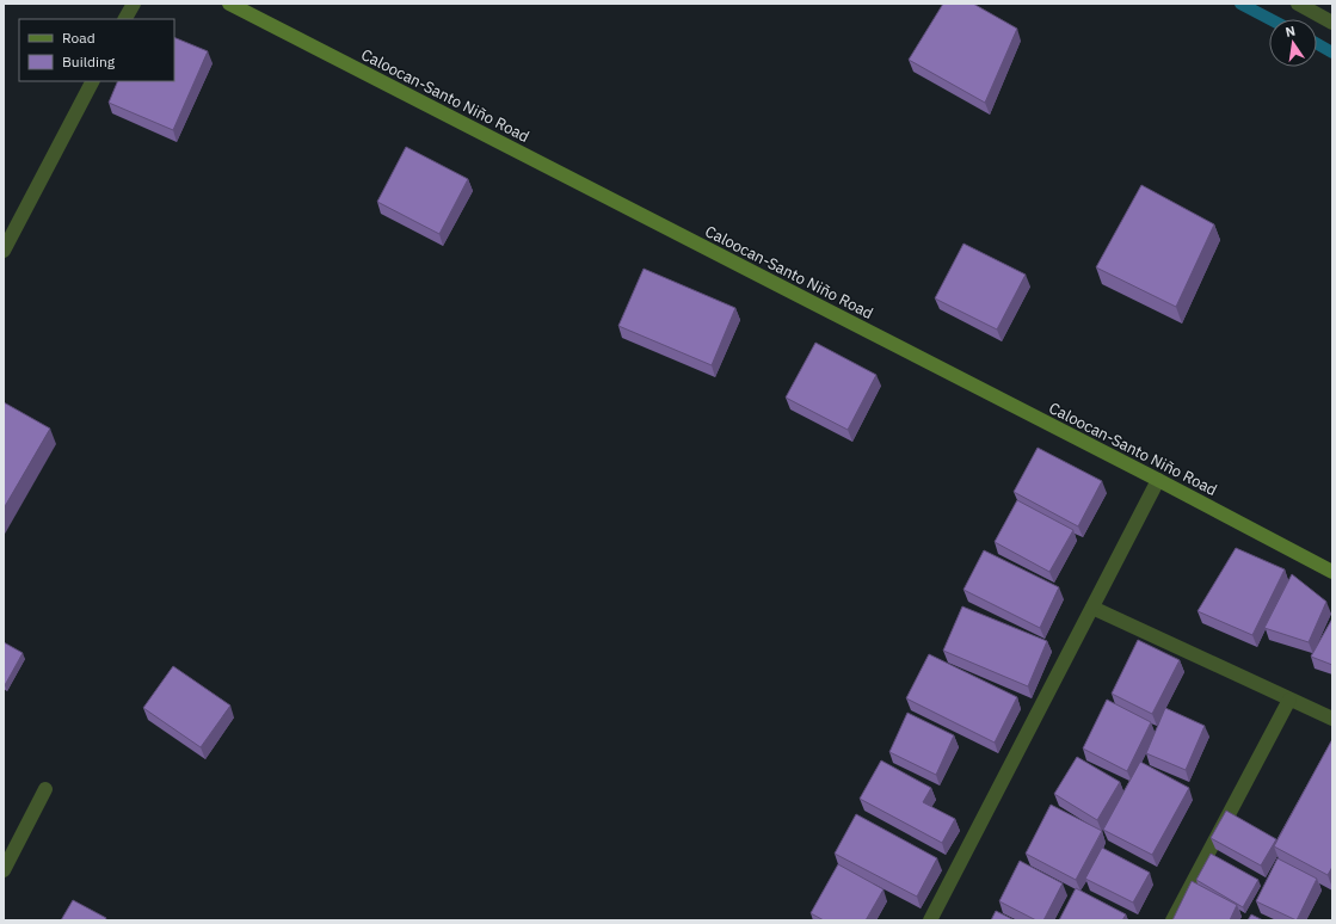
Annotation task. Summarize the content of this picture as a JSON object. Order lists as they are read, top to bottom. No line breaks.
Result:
{"streets":{"street":["Caloocan-Santo Niño Road"]},"legend":["Road","Building"],"north":"top"}
